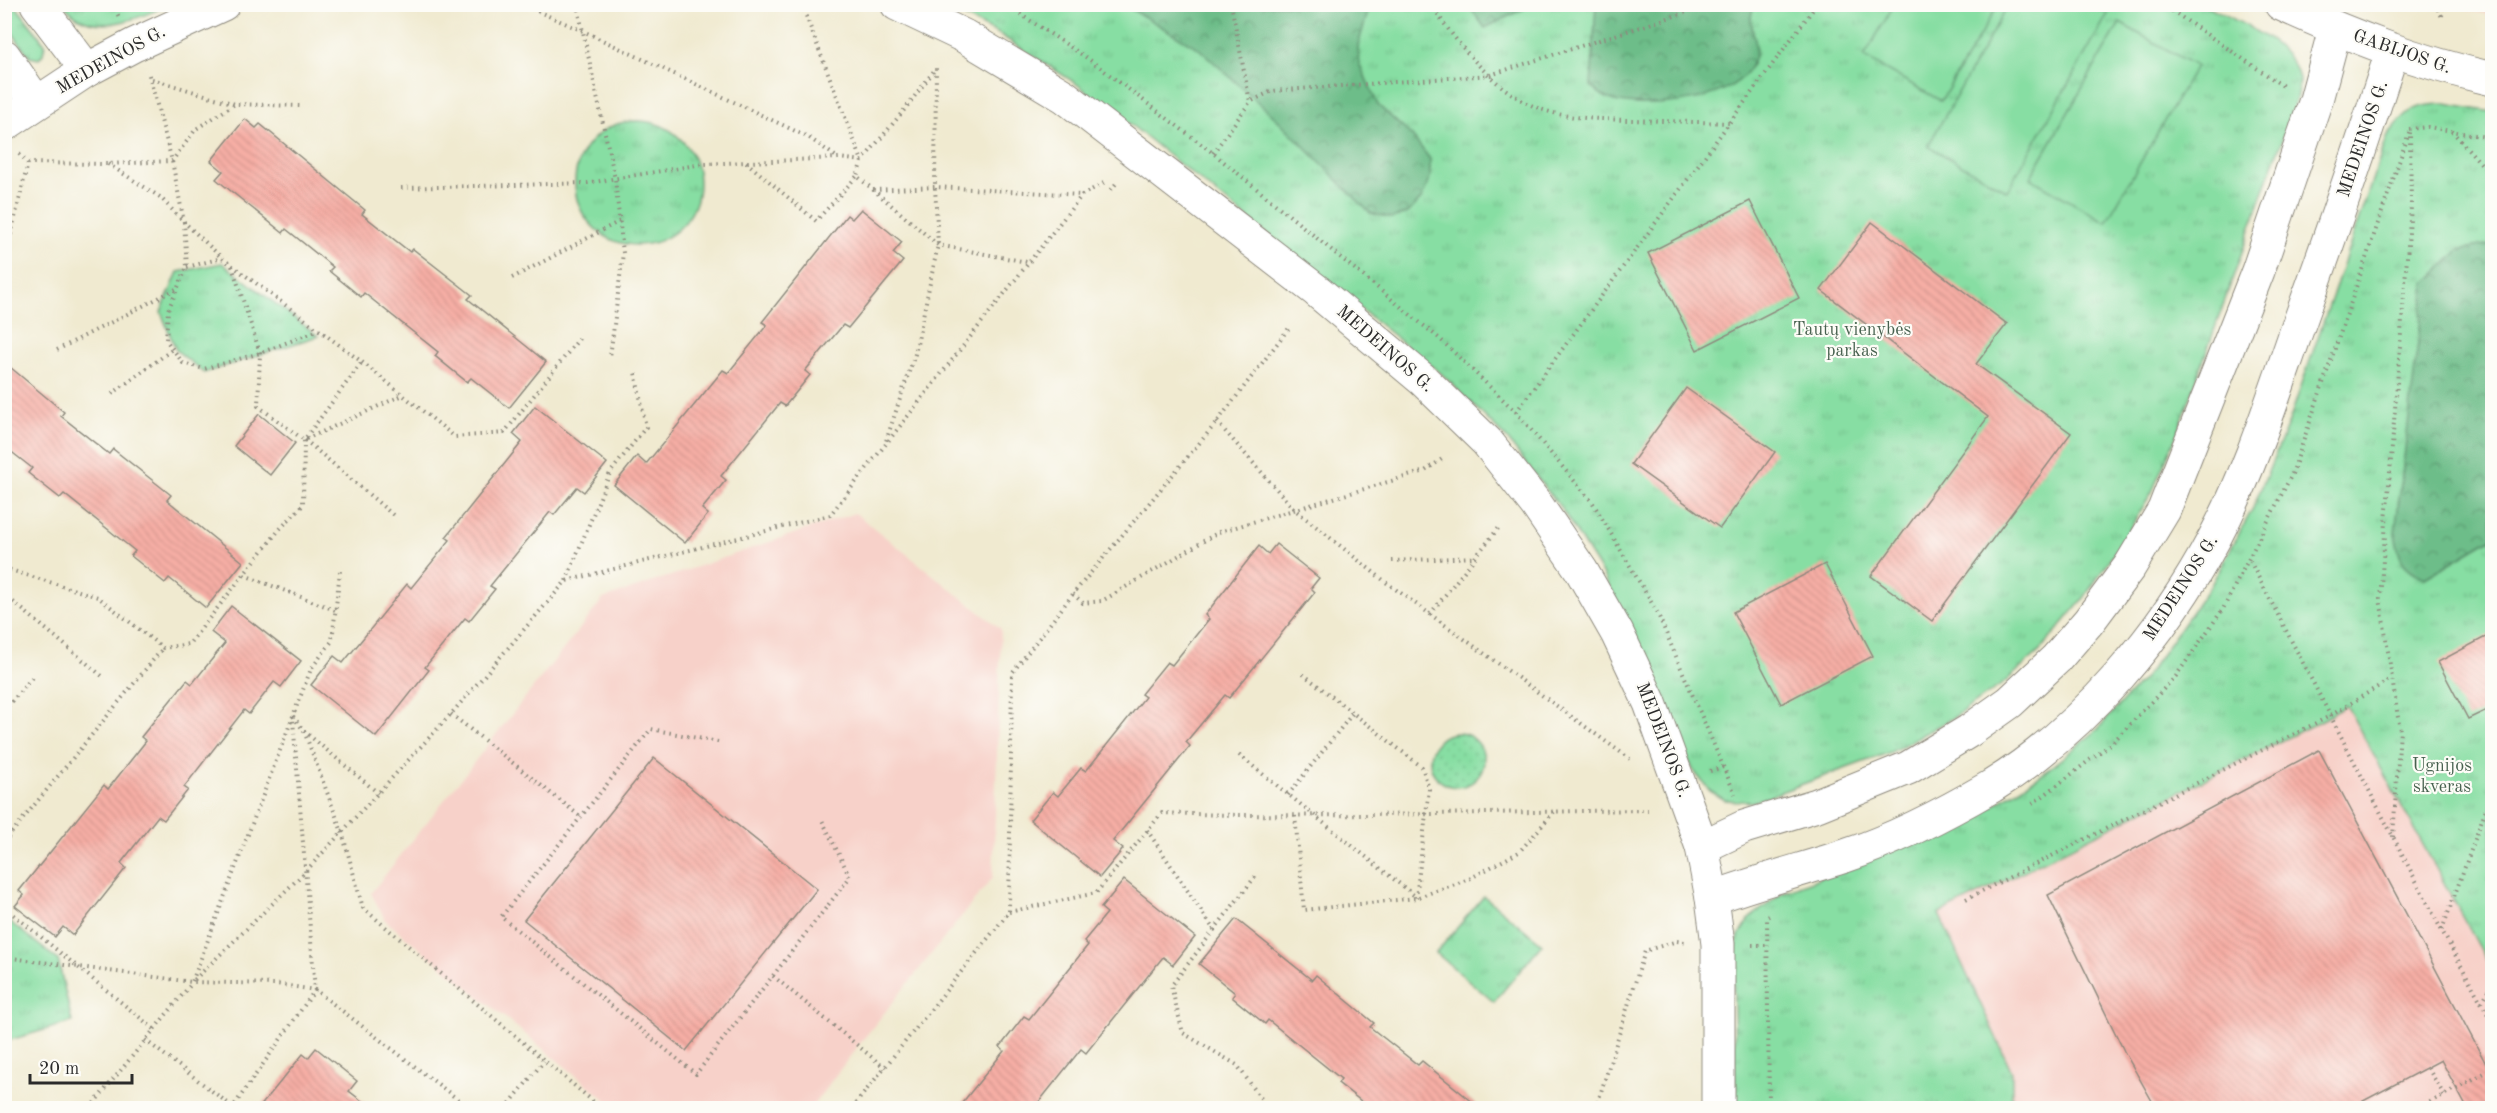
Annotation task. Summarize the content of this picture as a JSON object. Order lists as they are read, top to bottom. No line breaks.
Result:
{"streets":{"street":["GABIJOS G.","MEDEINOS G."]},"crossings":[["GABIJOS G.","MEDEINOS G."]],"parks":["Tautų vienybės parkas","Ugnijos skveras"],"scale_bar":"20 m"}
